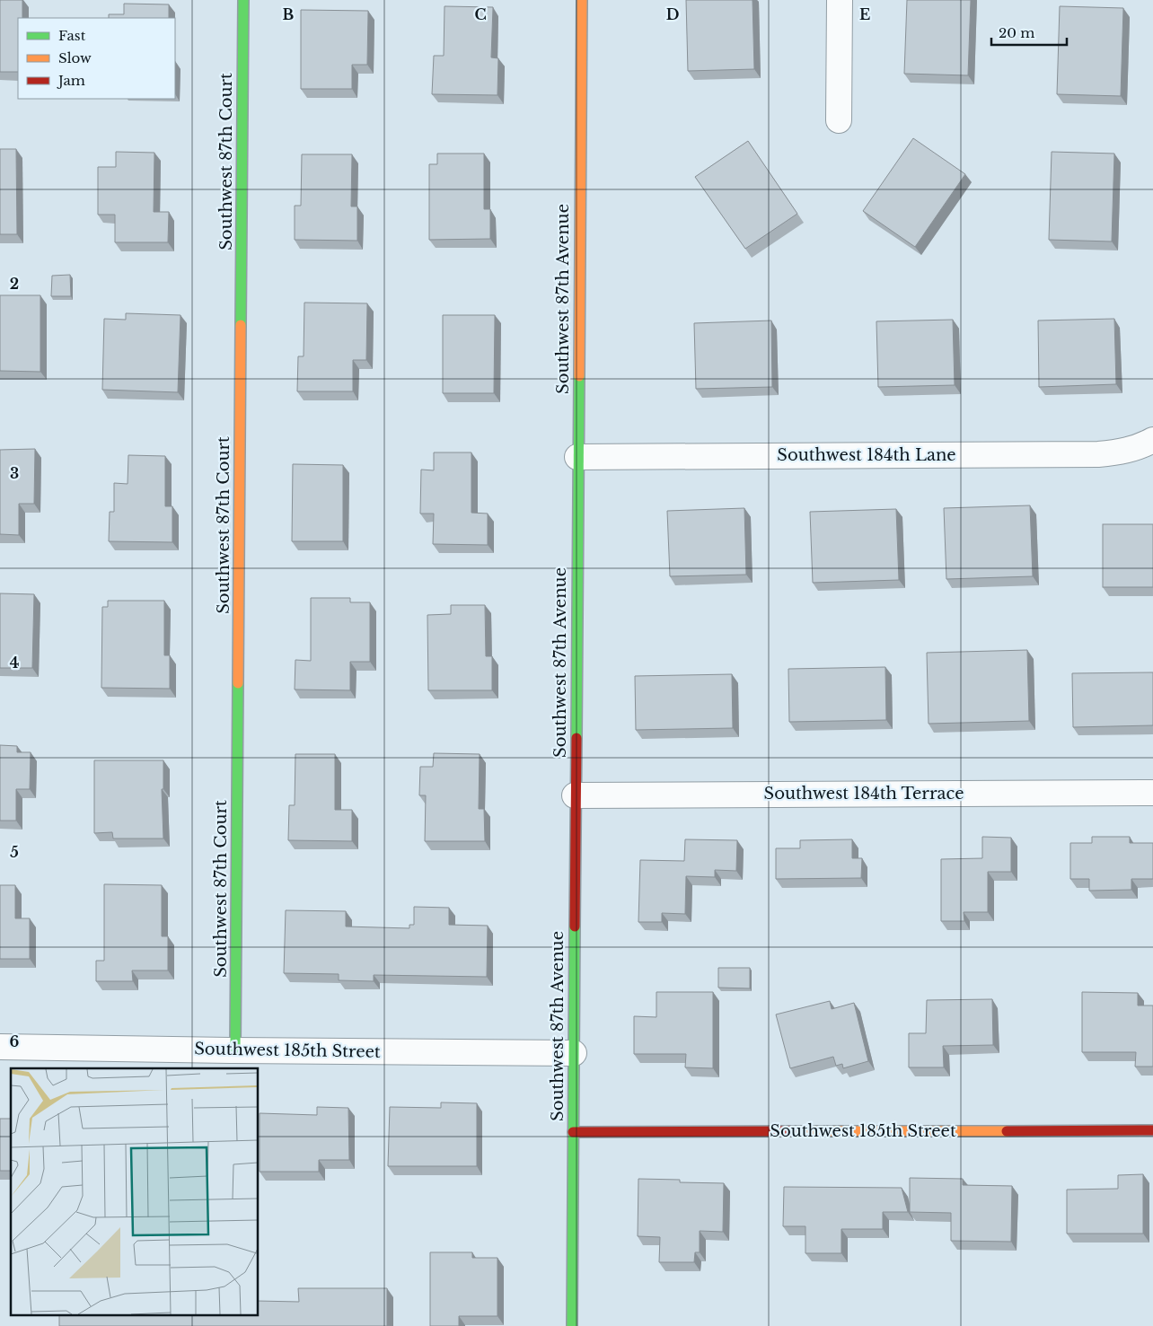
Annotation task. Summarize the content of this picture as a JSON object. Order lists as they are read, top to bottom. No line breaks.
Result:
{"streets":{"street":["Southwest 87th Court","Southwest 87th Avenue","Southwest 184th Lane","Southwest 184th Terrace","Southwest 185th Street"]},"crossings":[["Southwest 87th Court","Southwest 185th Street"],["Southwest 87th Avenue","Southwest 184th Lane"],["Southwest 87th Avenue","Southwest 184th Terrace"],["Southwest 87th Avenue","Southwest 185th Street"]],"legend":["Fast","Slow","Jam"],"scale_bar":"20 m","grid":{"columns":["B","C","D","E"],"rows":["2","3","4","5","6"]}}
